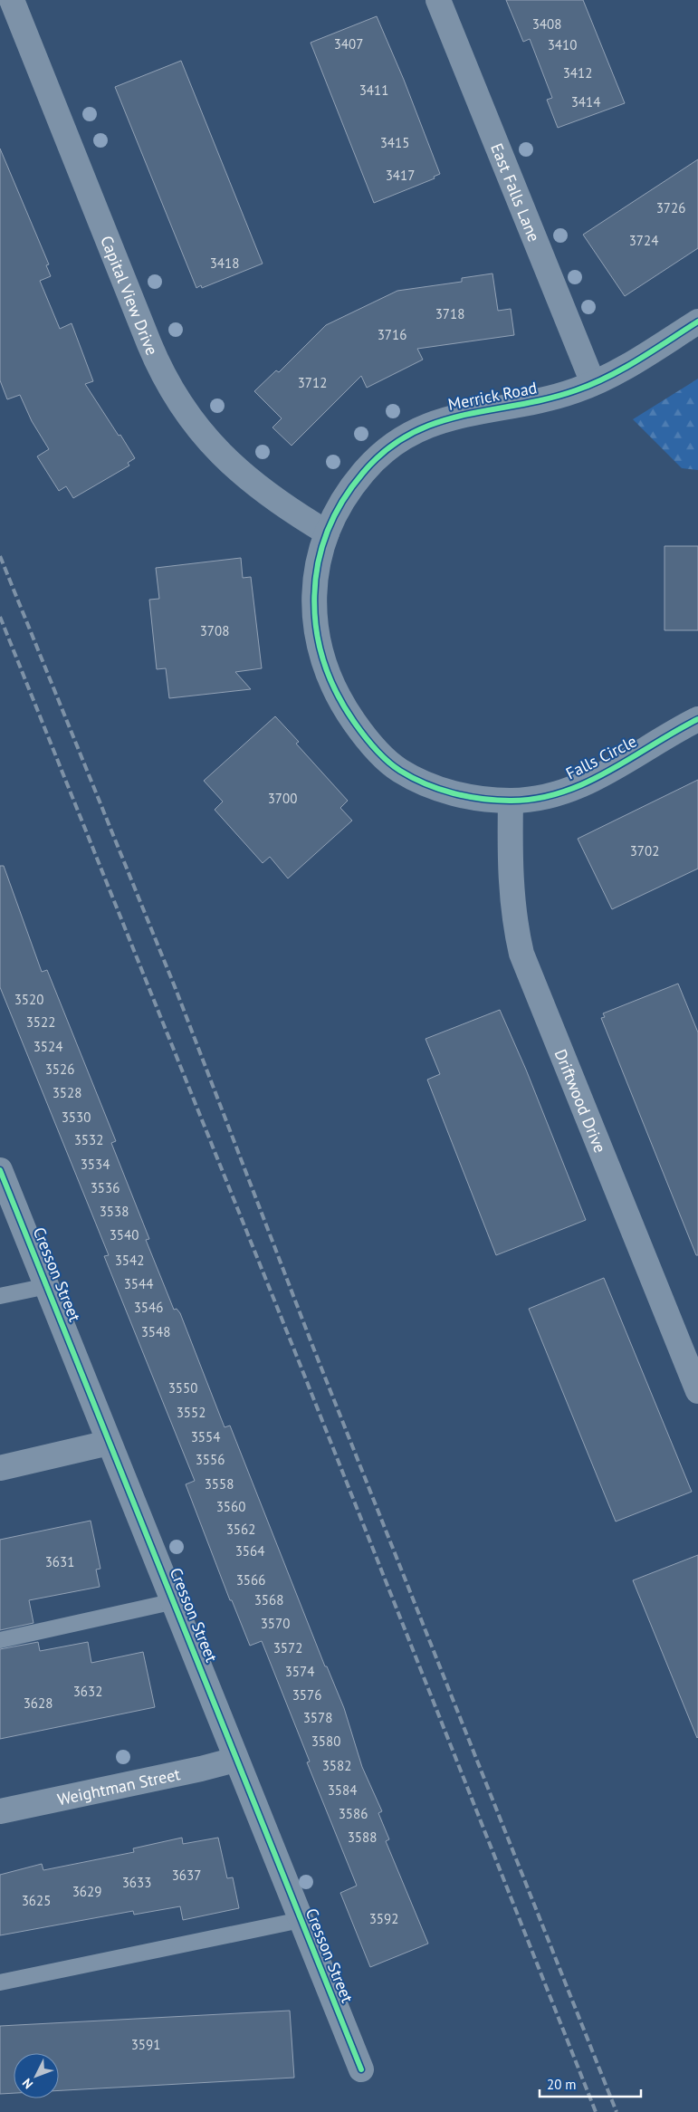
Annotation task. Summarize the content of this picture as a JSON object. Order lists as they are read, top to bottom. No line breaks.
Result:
{"streets":{"street":["East Falls Lane","Capital View Drive","Merrick Road","Falls Circle","Driftwood Drive","Cresson Street","Weightman Street"]},"crossings":[["East Falls Lane","Merrick Road"],["Capital View Drive","Merrick Road"],["Merrick Road","Falls Circle"],["Merrick Road","Driftwood Drive"],["Falls Circle","Driftwood Drive"],["Cresson Street","Weightman Street"]],"house_numbers":["3408","3407","3410","3412","3411","3414","3415","3417","3726","3724","3418","3718","3716","3712","3708","3700","3702","3520","3522","3524","3526","3528","3530","3532","3534","3536","3538","3540","3542","3544","3546","3548","3550","3552","3554","3556","3558","3560","3562","3564","3631","3566","3568","3570","3572","3574","3632","3576","3628","3578","3580","3582","3584","3586","3588","3637","3633","3629","3625","3592","3591"],"scale_bar":"20 m","north":"bottom left"}
